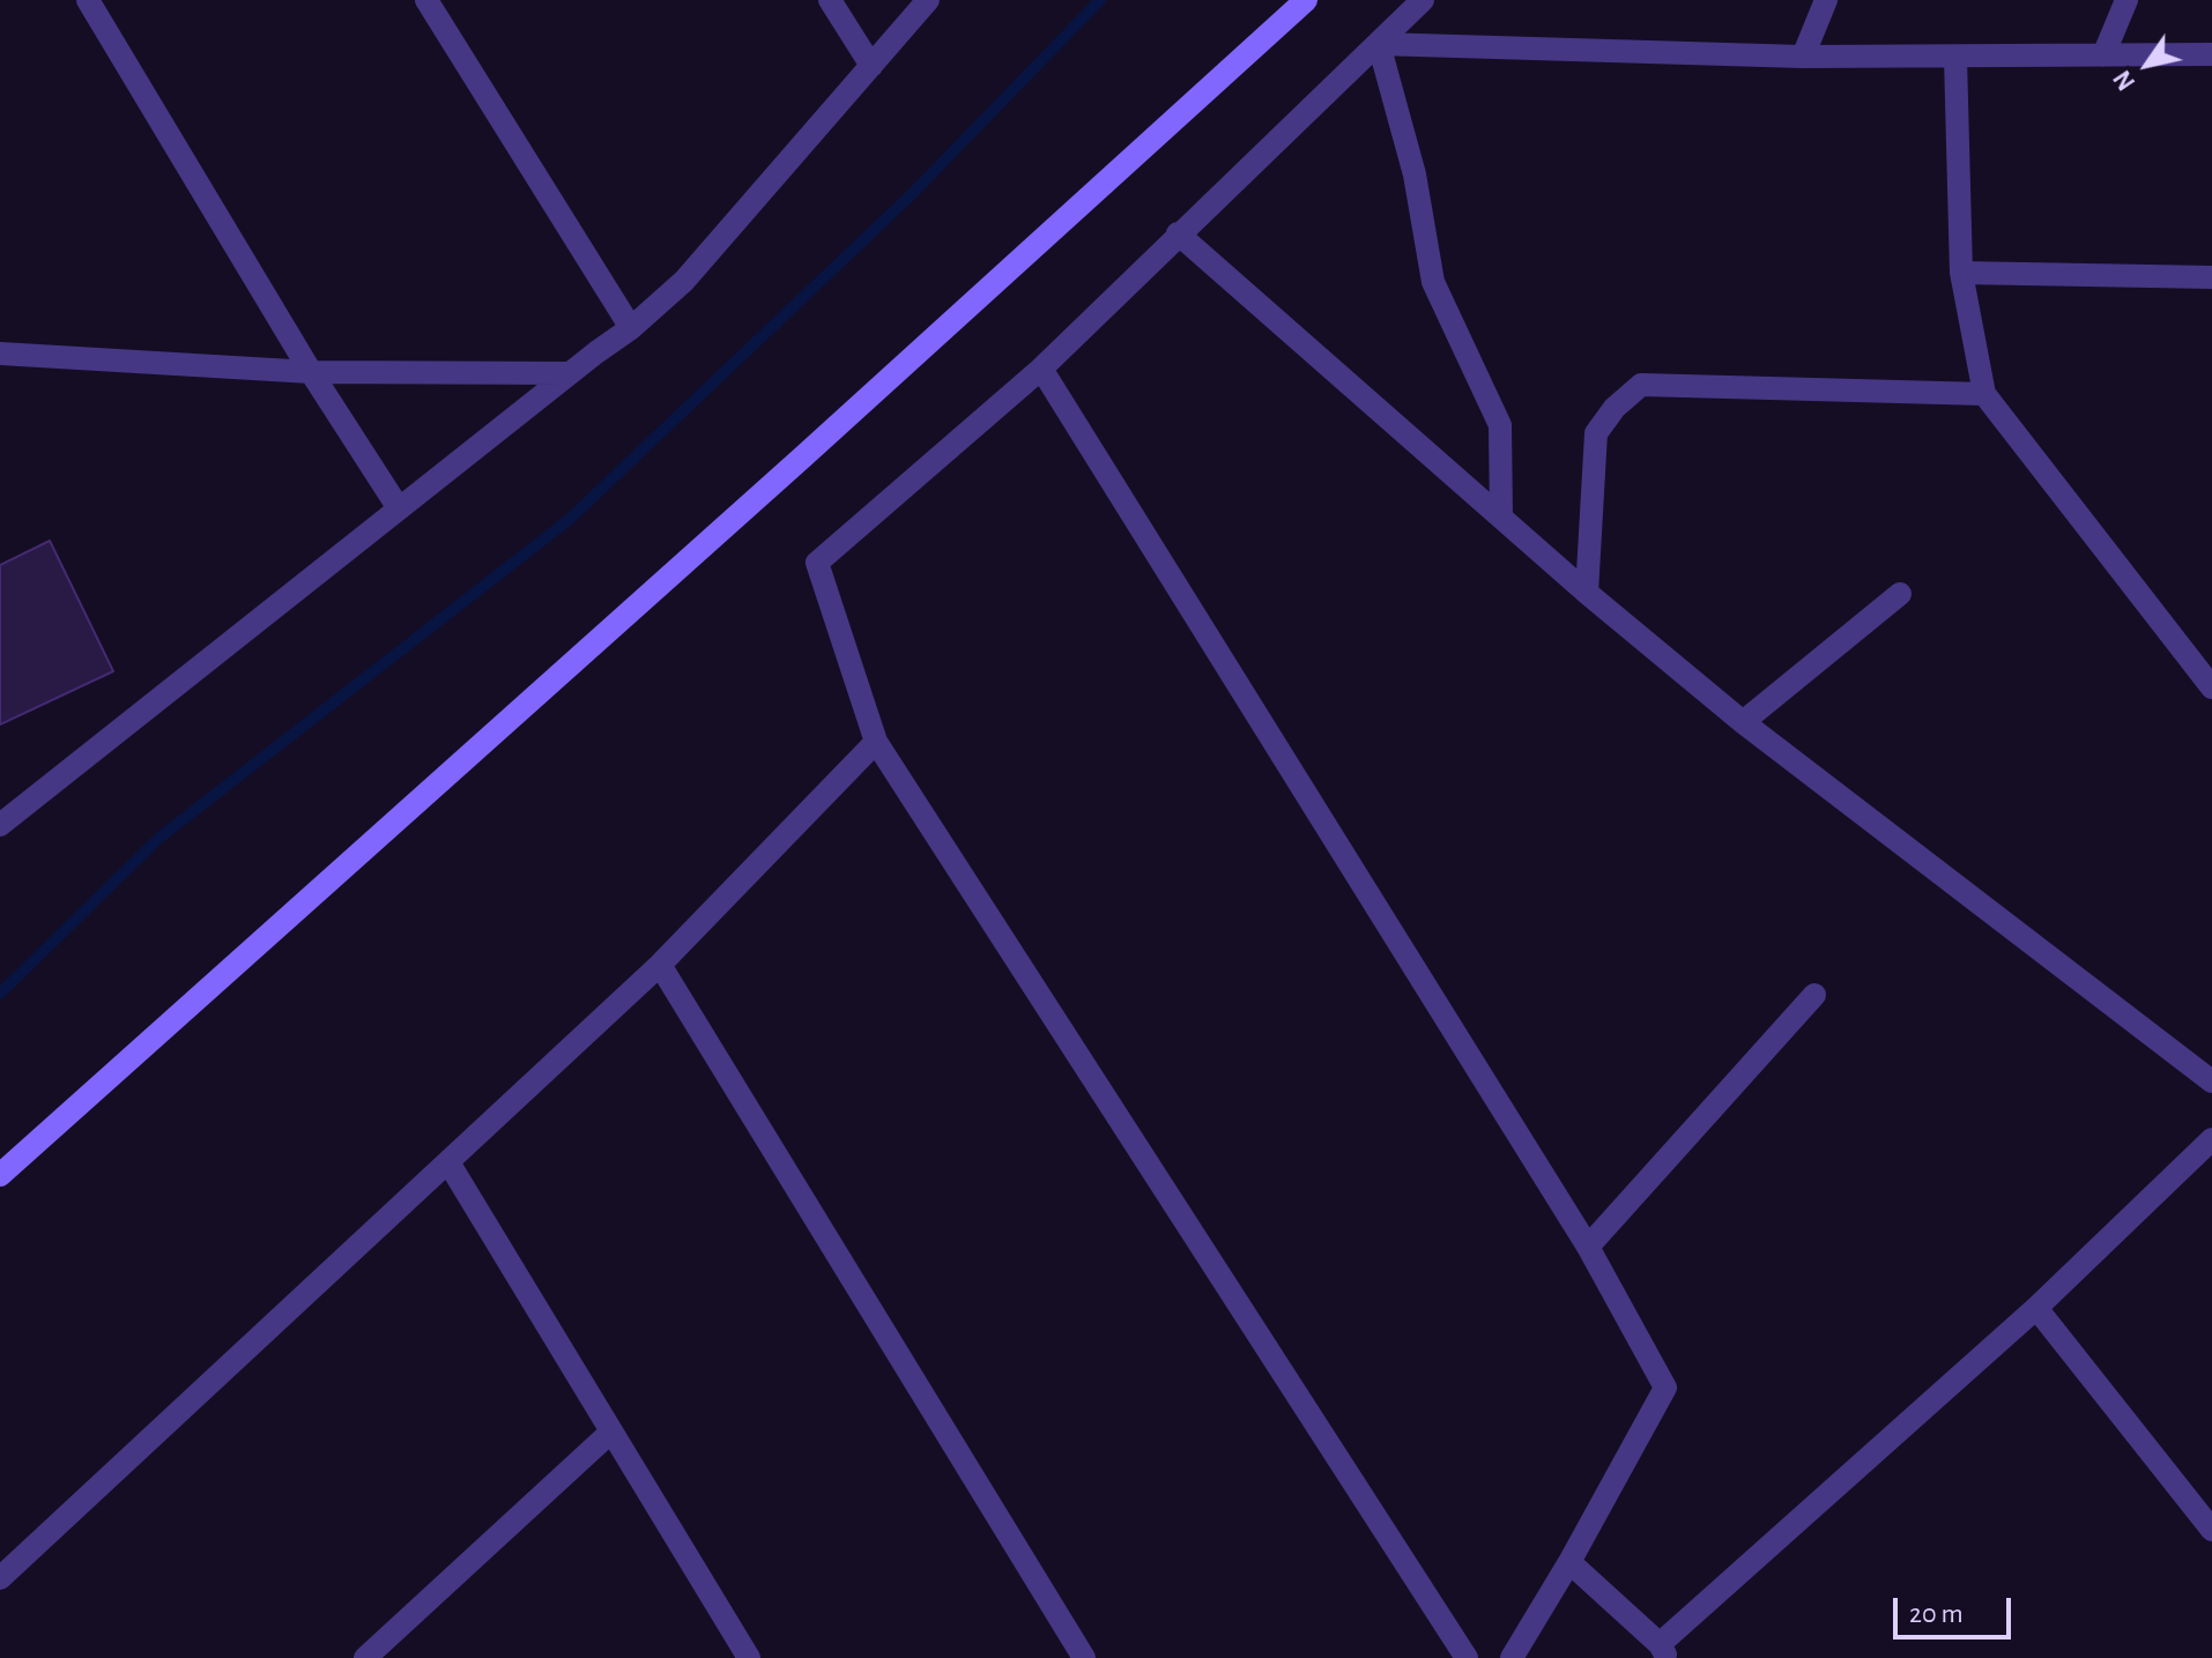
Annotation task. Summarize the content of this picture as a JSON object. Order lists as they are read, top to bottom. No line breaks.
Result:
{"scale_bar":"20 m","north":"bottom left"}
